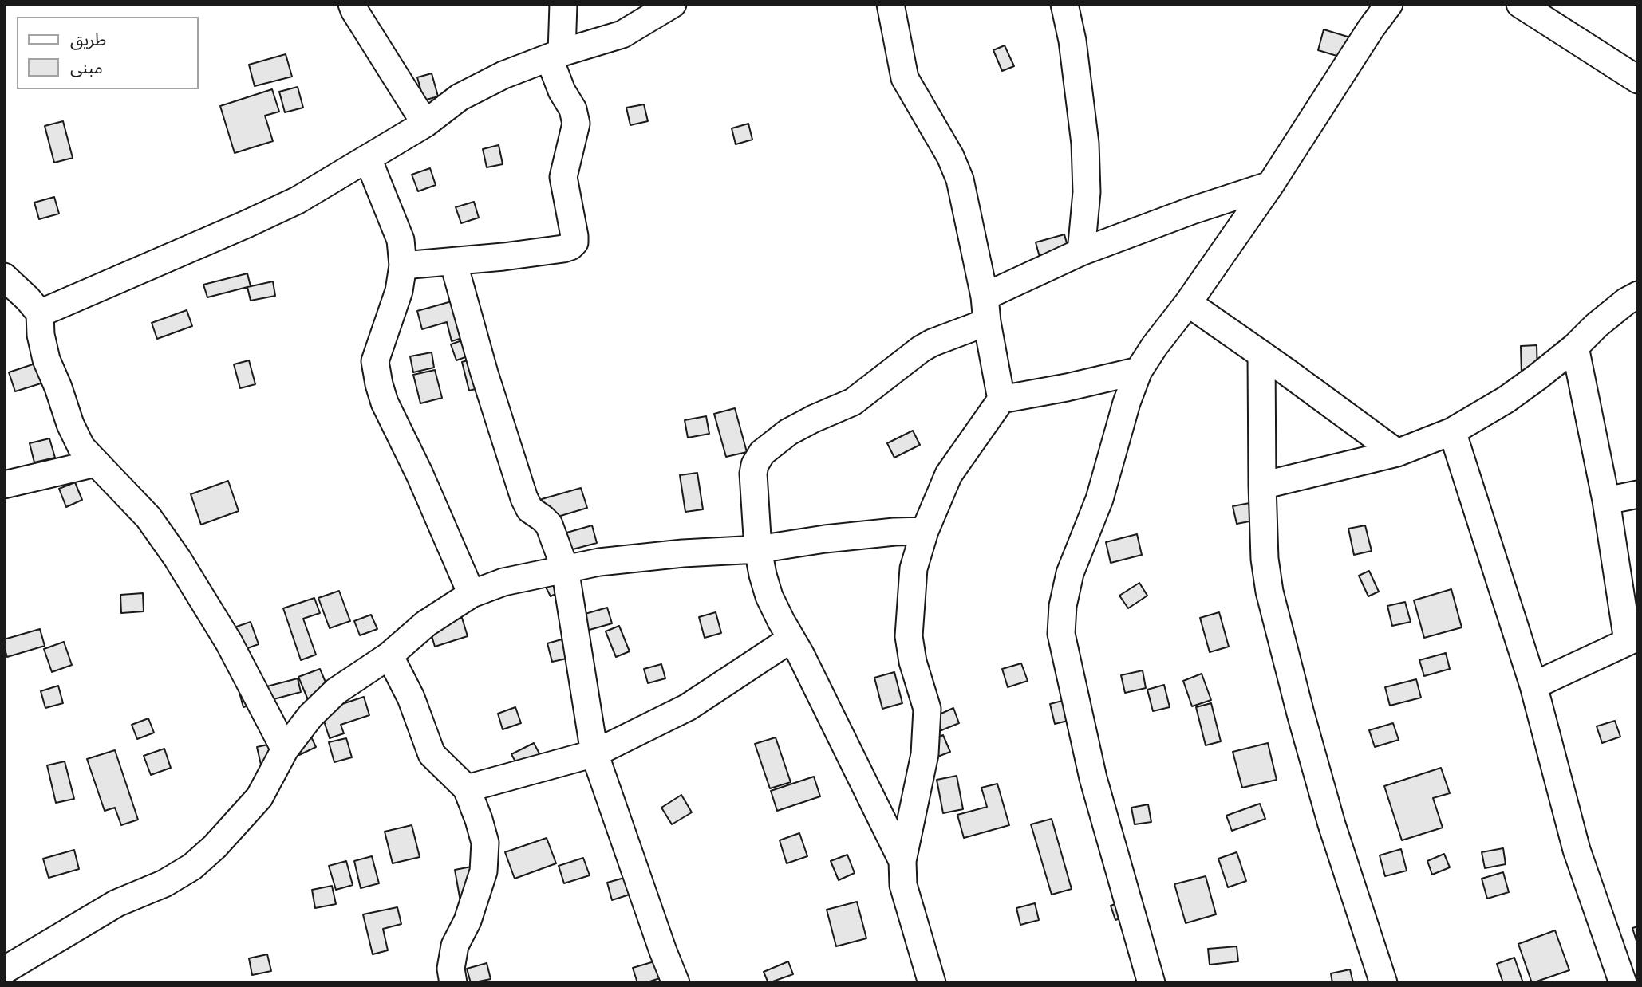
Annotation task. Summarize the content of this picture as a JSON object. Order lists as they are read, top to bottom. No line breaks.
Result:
{"legend":["طريق","مبنى"]}
